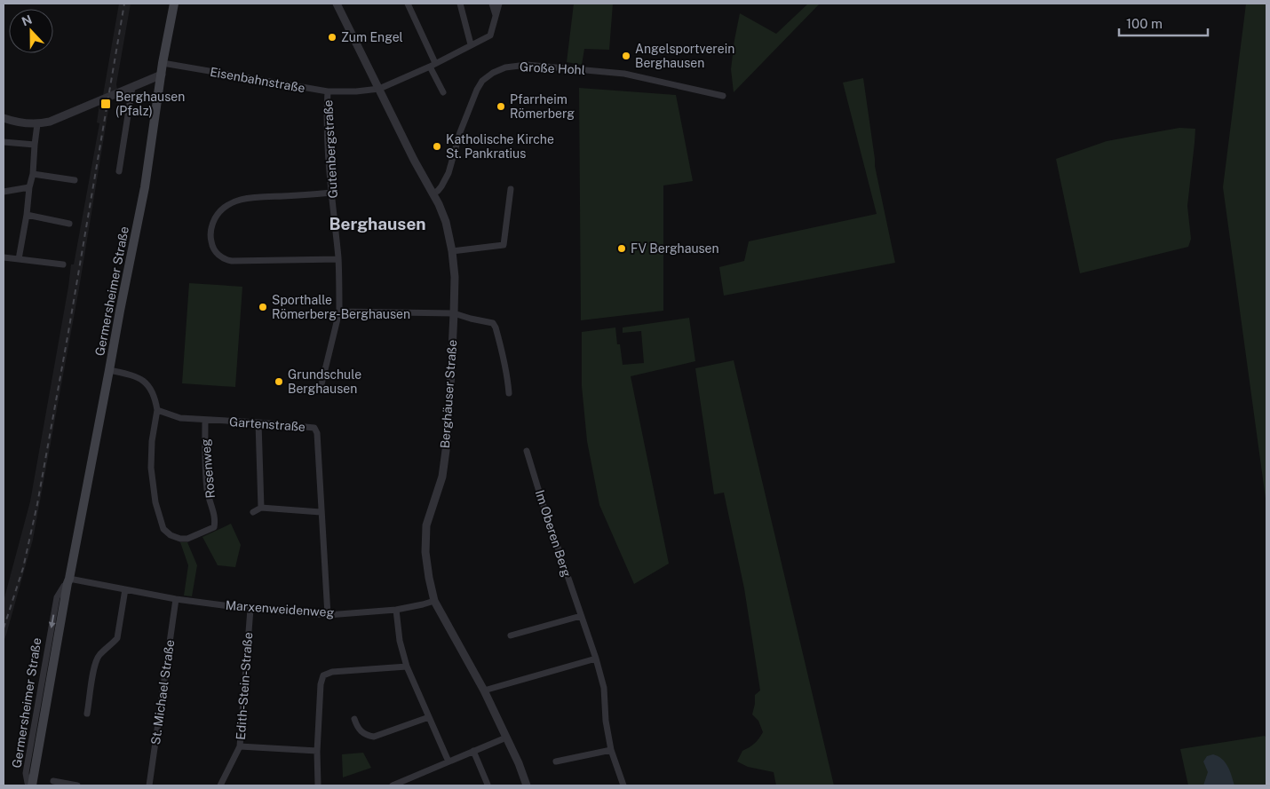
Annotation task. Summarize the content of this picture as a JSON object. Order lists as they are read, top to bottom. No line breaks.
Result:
{"streets":{"main road":["Germersheimer Straße"],"street":["Große Hohl","Eisenbahnstraße","Gutenbergstraße","Berghäuser Straße","Gartenstraße","Rosenweg","Im Oberen Berg","Marxenweidenweg","Edith-Stein-Straße","St. Michael Straße"]},"crossings":[["Große Hohl","Berghäuser Straße"],["Eisenbahnstraße","Gutenbergstraße"],["Eisenbahnstraße","Germersheimer Straße"],["Eisenbahnstraße","Berghäuser Straße"],["Germersheimer Straße","Marxenweidenweg"],["Berghäuser Straße","Marxenweidenweg"],["Gartenstraße","Rosenweg"],["Gartenstraße","Marxenweidenweg"],["Marxenweidenweg","Edith-Stein-Straße"],["Marxenweidenweg","St. Michael Straße"]],"districts":["Berghausen"],"places":{"other":["Zum Engel","Angelsportverein Berghausen","Pfarrheim Römerberg","Katholische Kirche St. Pankratius","FV Berghausen","Sporthalle Römerberg-Berghausen","Grundschule Berghausen"],"transit":["Berghausen (Pfalz)"]},"scale_bar":"100 m","north":"top"}
